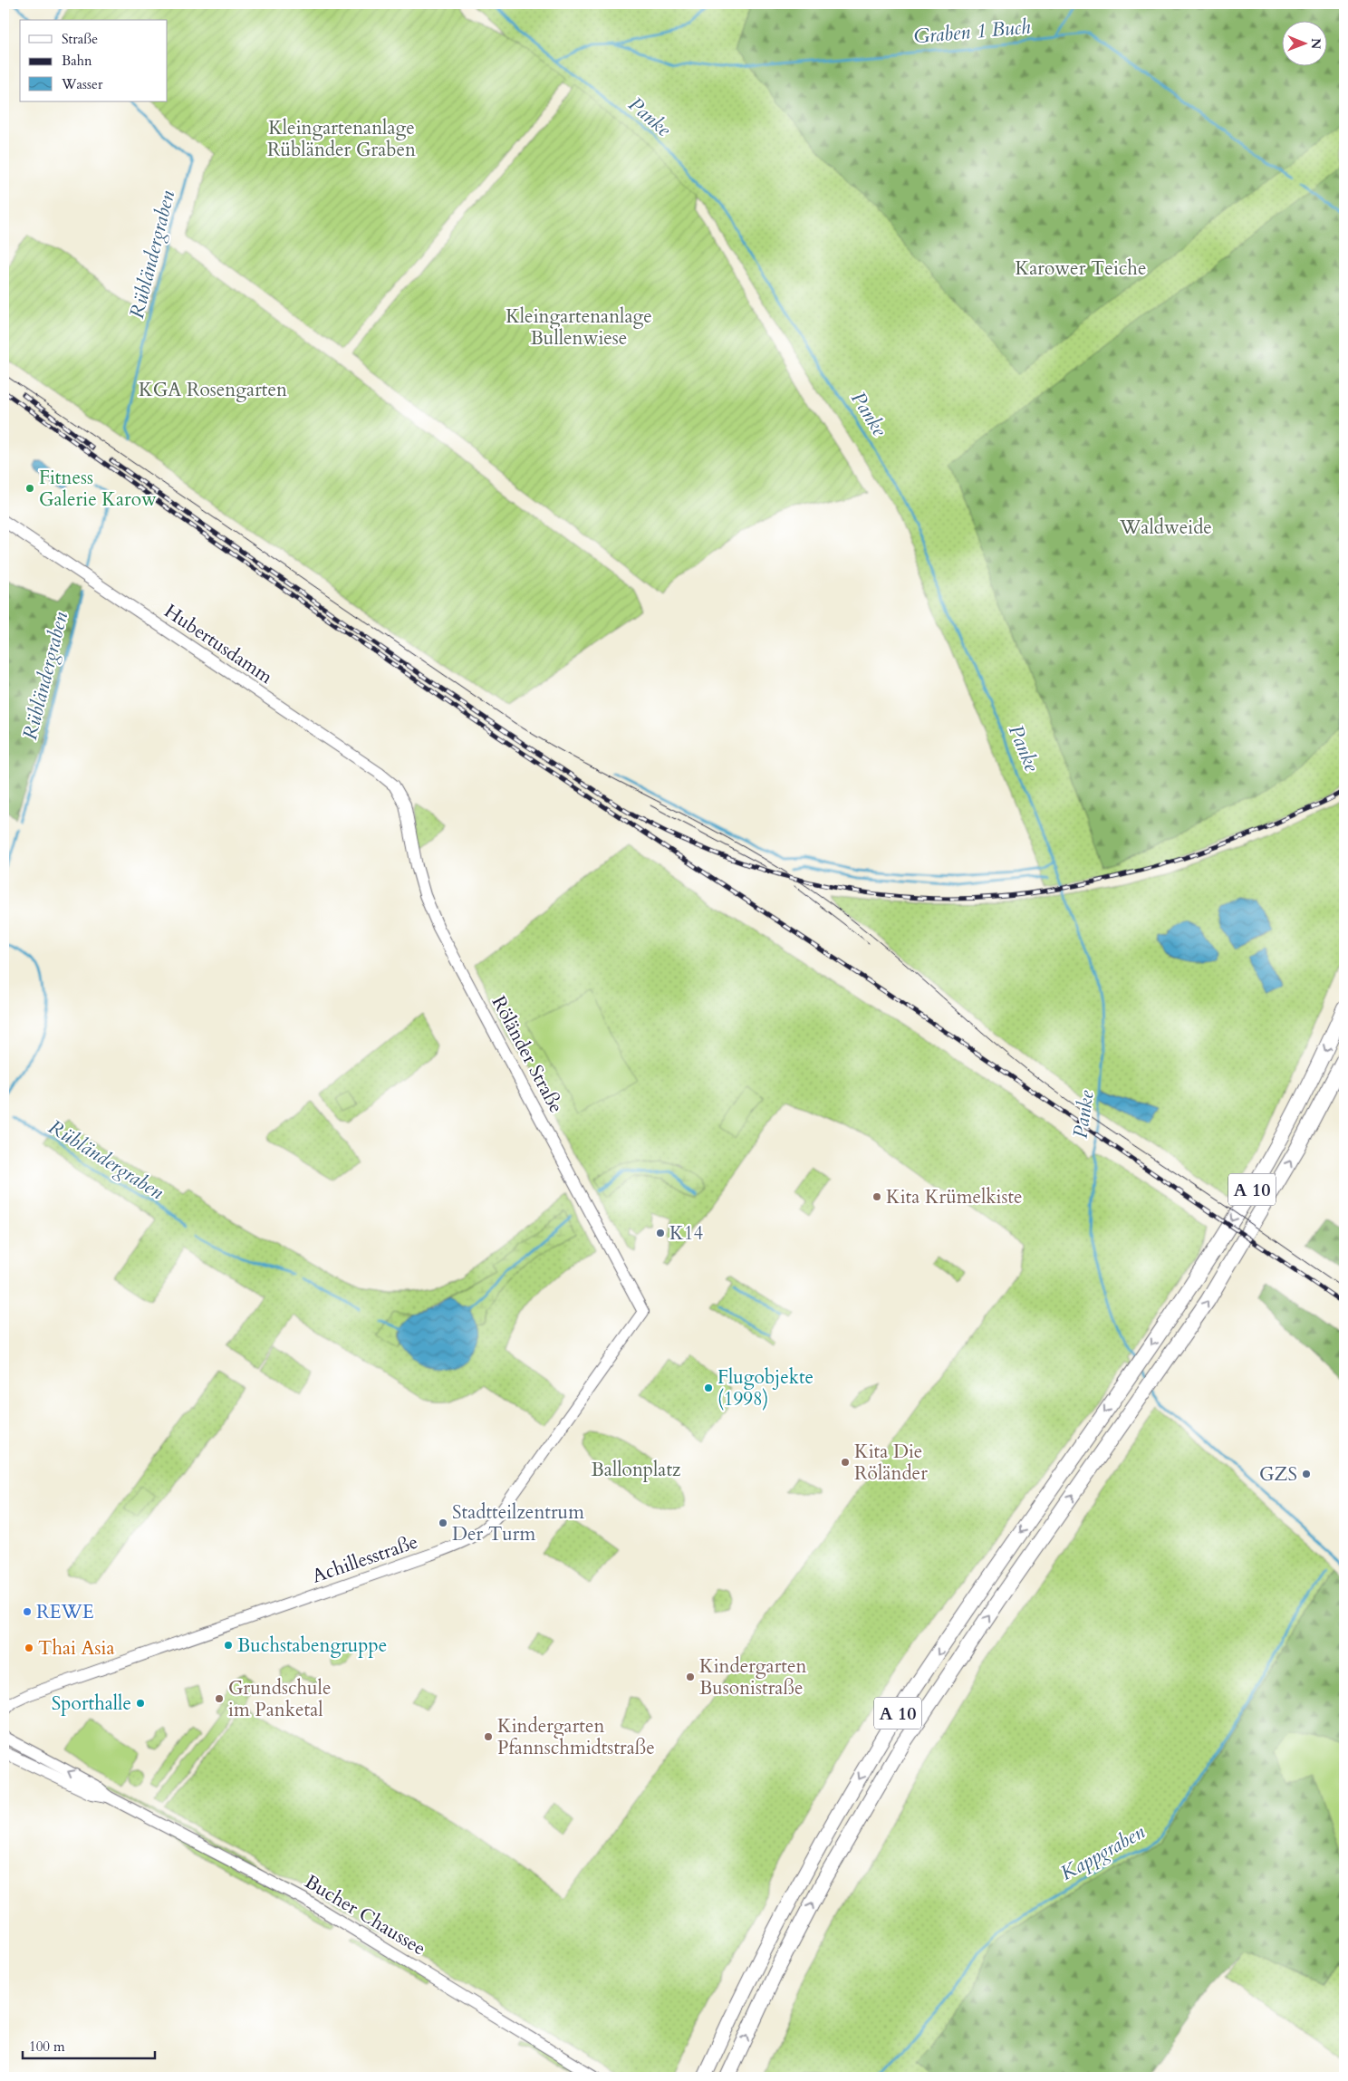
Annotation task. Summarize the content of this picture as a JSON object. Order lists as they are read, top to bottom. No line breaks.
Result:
{"streets":{"highway":["A 10"],"street":["Hubertusdamm","Röländer Straße","Achillesstraße","Bucher Chaussee"]},"crossings":[["Hubertusdamm","Röländer Straße"],["Röländer Straße","Achillesstraße"]],"water":["Graben 1 Buch","Panke","Rübländergraben","Kappgraben"],"parks":["Kleingartenanlage Rübländer Graben","Karower Teiche","Kleingartenanlage Bullenwiese","KGA Rosengarten","Waldweide","Ballonplatz"],"places":["Fitness Galerie Karow","Kita Krümelkiste","K14","Flugobjekte (1998)","Kita Die Röländer","GZS","Stadtteilzentrum Der Turm","REWE","Buchstabengruppe","Thai Asia","Kindergarten Busonistraße","Grundschule im Panketal","Sporthalle","Kindergarten Pfannschmidtstraße"],"legend":["Straße","Bahn","Wasser"],"scale_bar":"100 m","north":"right"}
